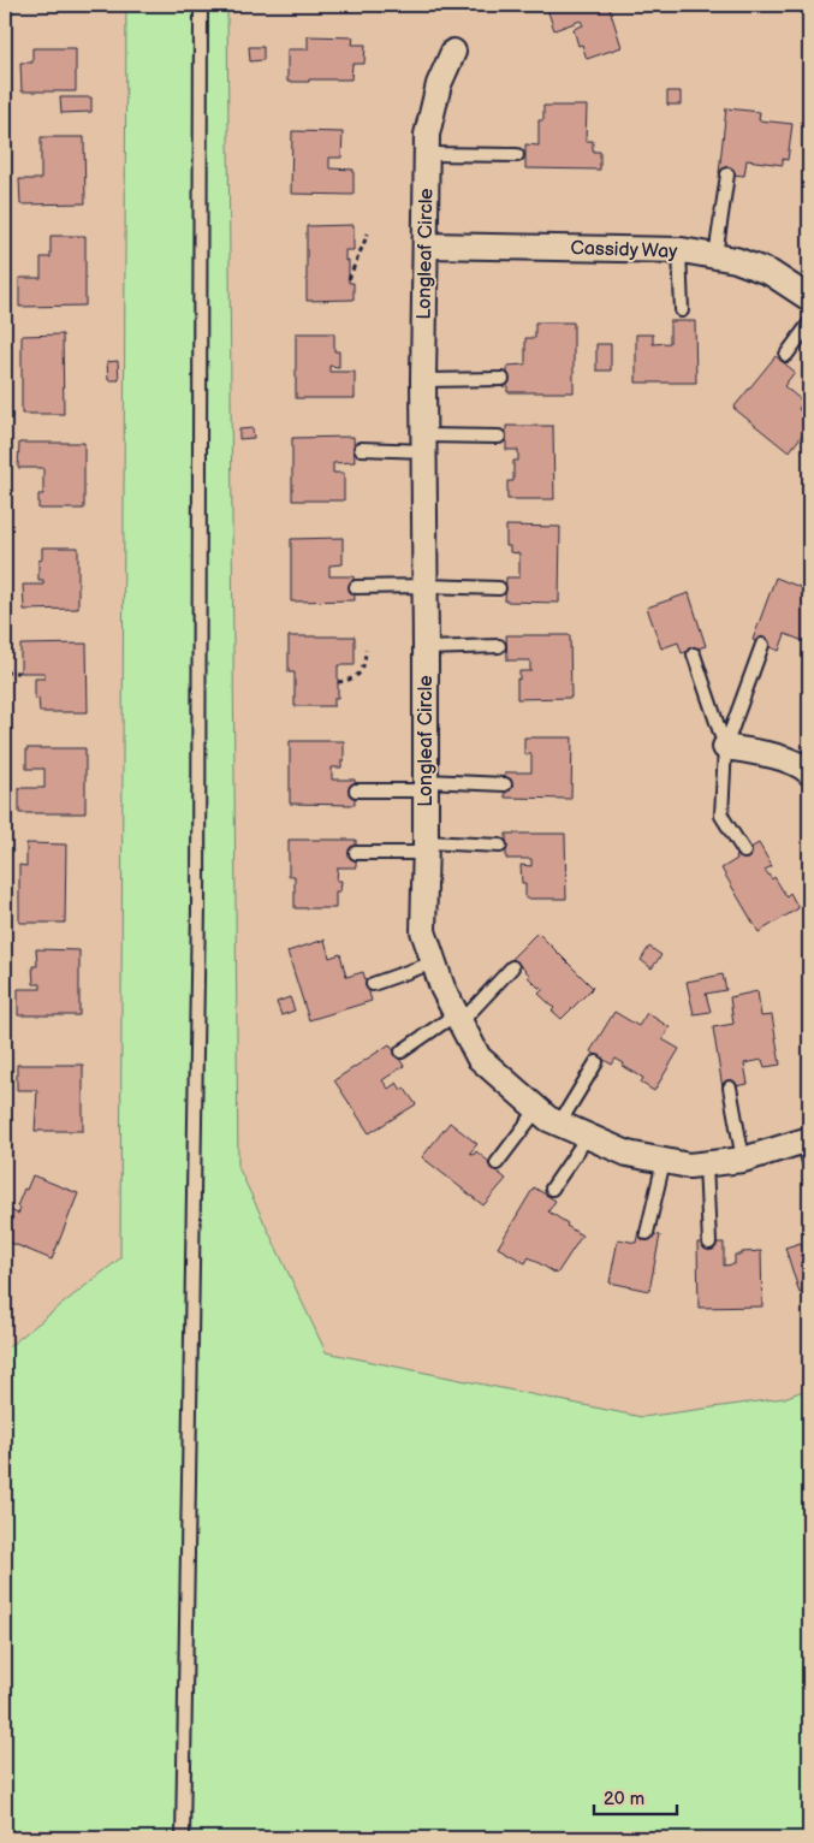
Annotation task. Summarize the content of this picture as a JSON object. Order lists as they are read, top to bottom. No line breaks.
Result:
{"streets":{"street":["Cassidy Way","Longleaf Circle"]},"crossings":[["Cassidy Way","Longleaf Circle"]],"scale_bar":"20 m"}
